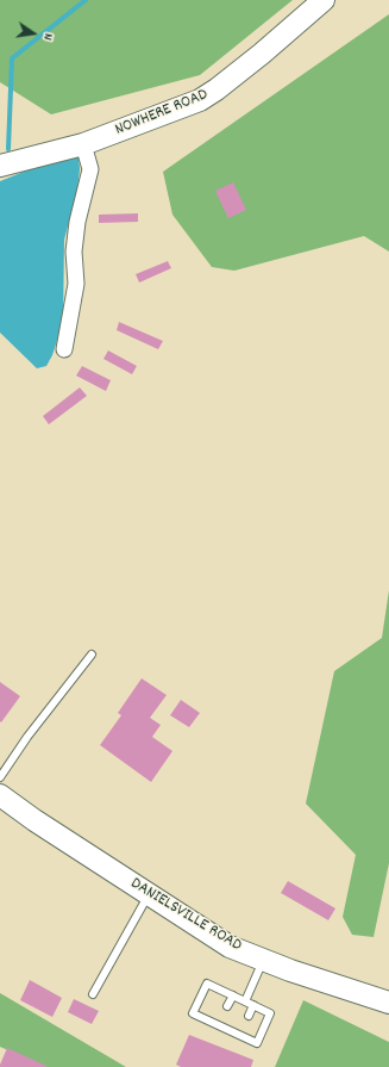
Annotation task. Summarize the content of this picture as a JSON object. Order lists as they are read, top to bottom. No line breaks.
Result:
{"streets":{"main road":["NOWHERE ROAD","DANIELSVILLE ROAD"]},"north":"right"}
